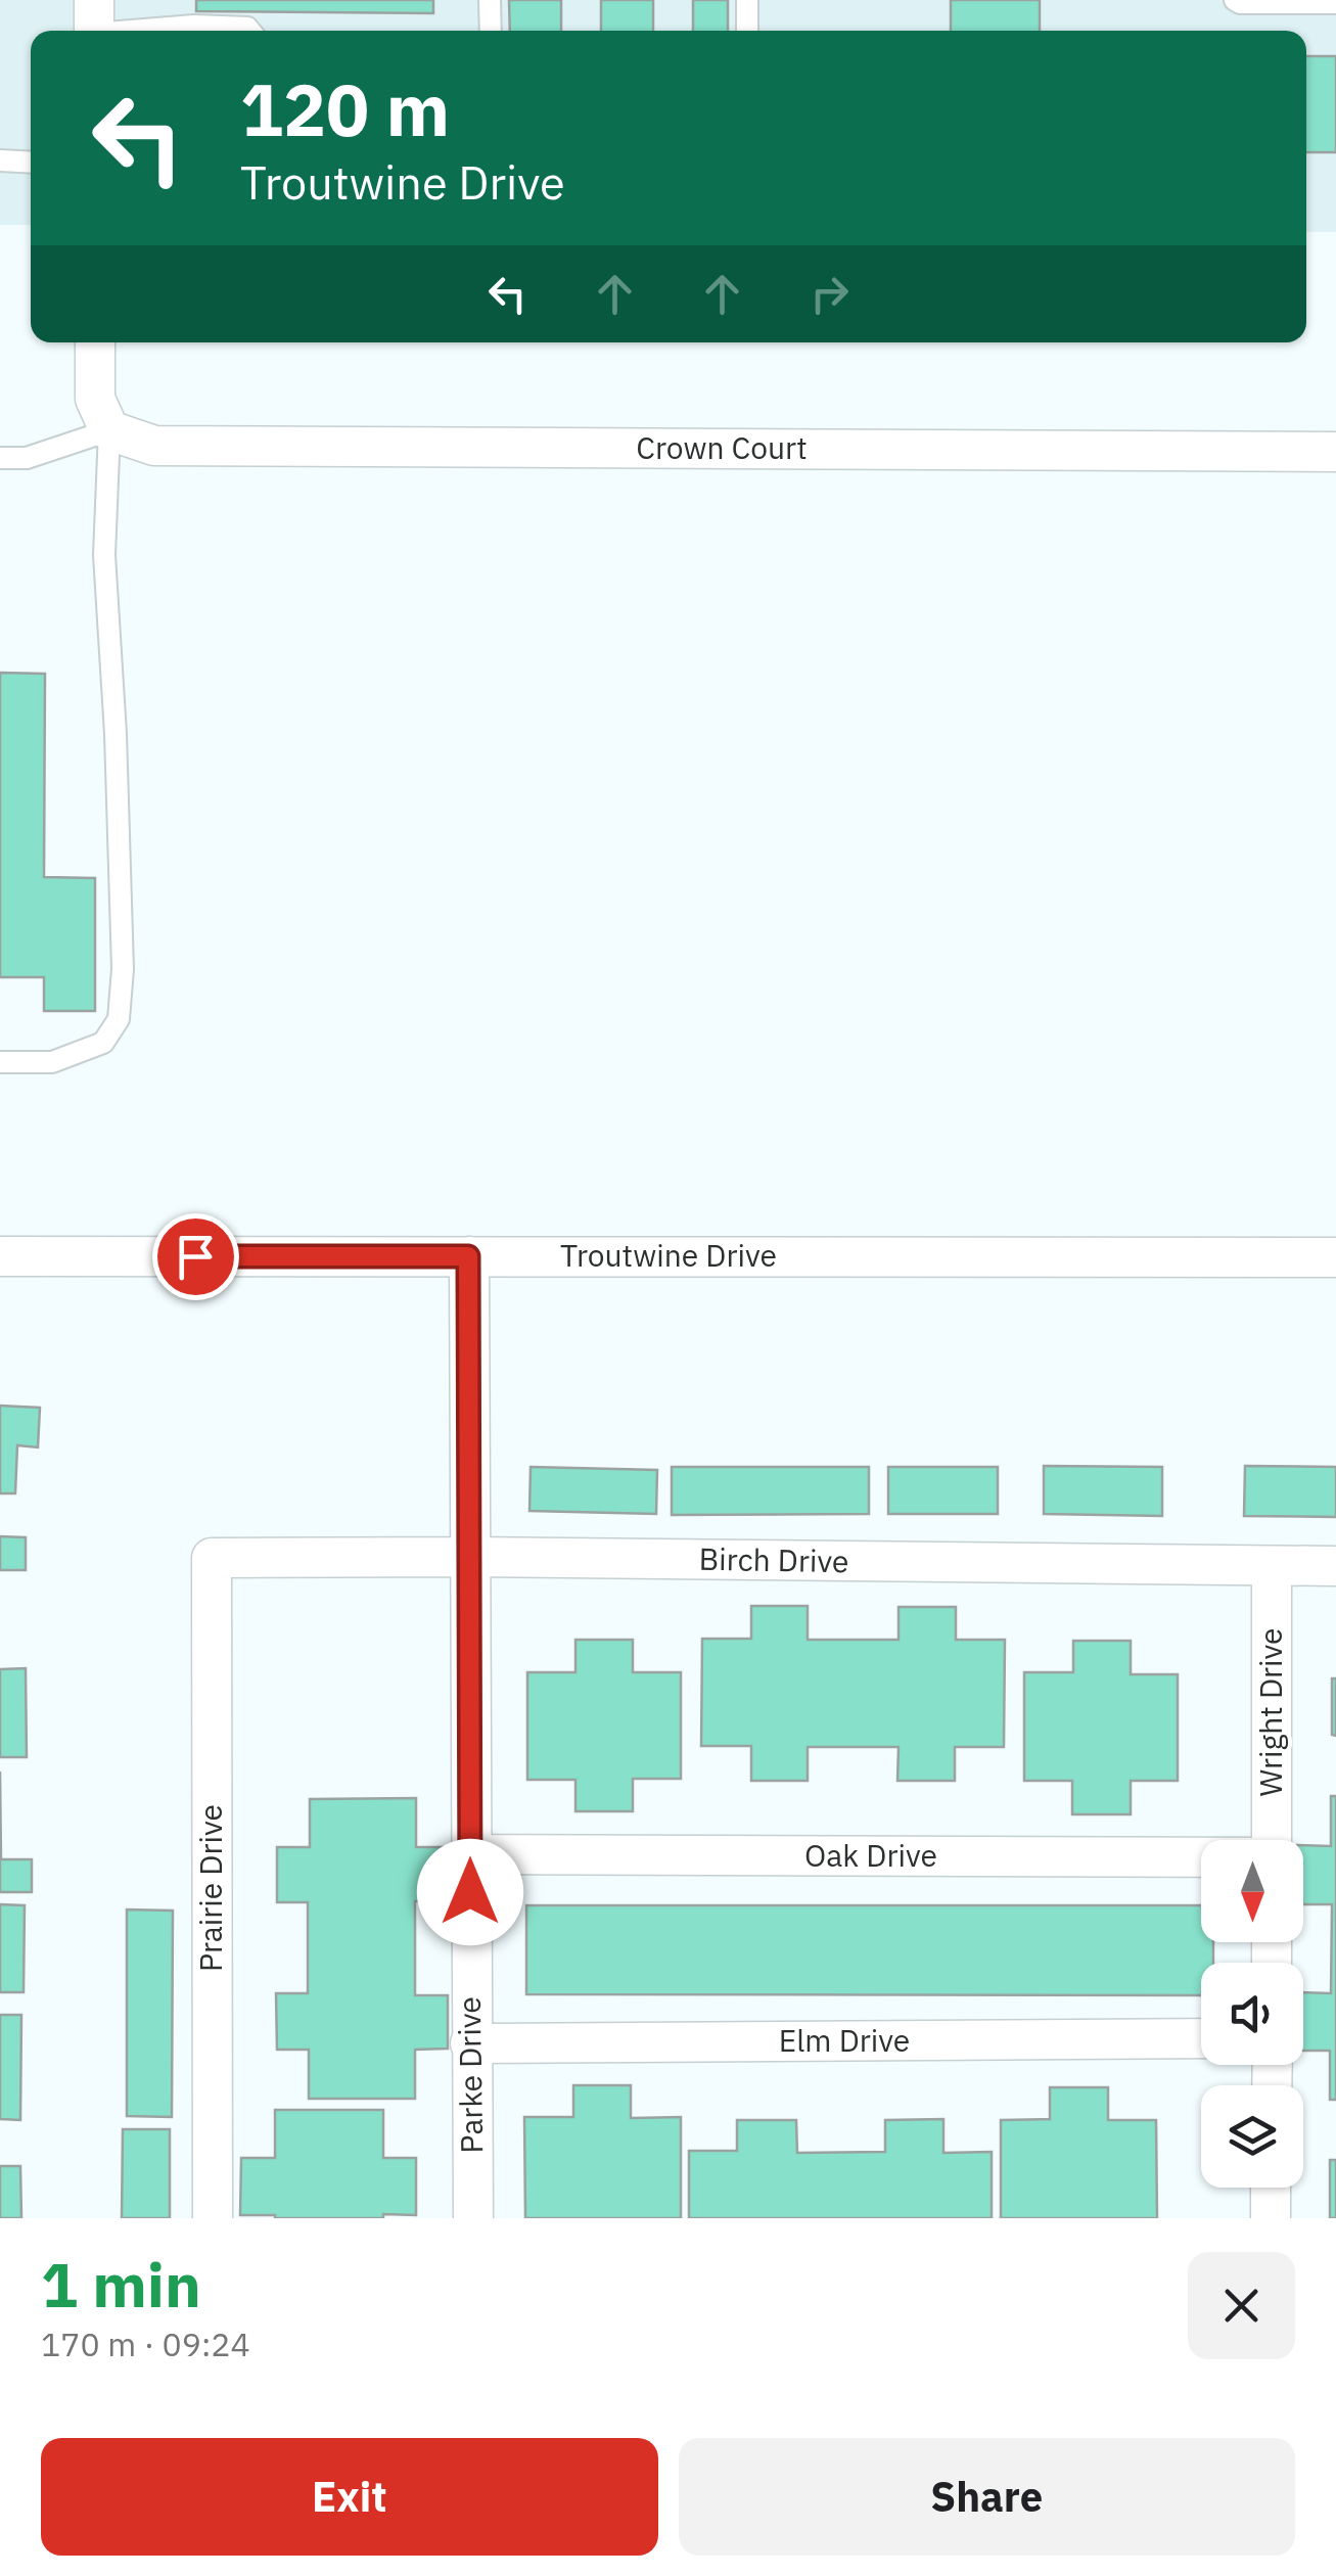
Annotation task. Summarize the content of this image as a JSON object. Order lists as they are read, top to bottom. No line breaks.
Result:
{"streets":{"street":["Crown Court","Troutwine Drive","Birch Drive","Wright Drive","Oak Drive","Prairie Drive","Elm Drive","Parke Drive"]},"crossings":[["Troutwine Drive","Parke Drive"],["Birch Drive","Wright Drive"],["Birch Drive","Prairie Drive"],["Birch Drive","Parke Drive"],["Oak Drive","Parke Drive"],["Elm Drive","Parke Drive"]],"north":"bottom","page":{"turn":["120 m","Troutwine Drive"],"heading":["1 min","170 m · 09:24"],"buttons":["Exit","Share"]}}
